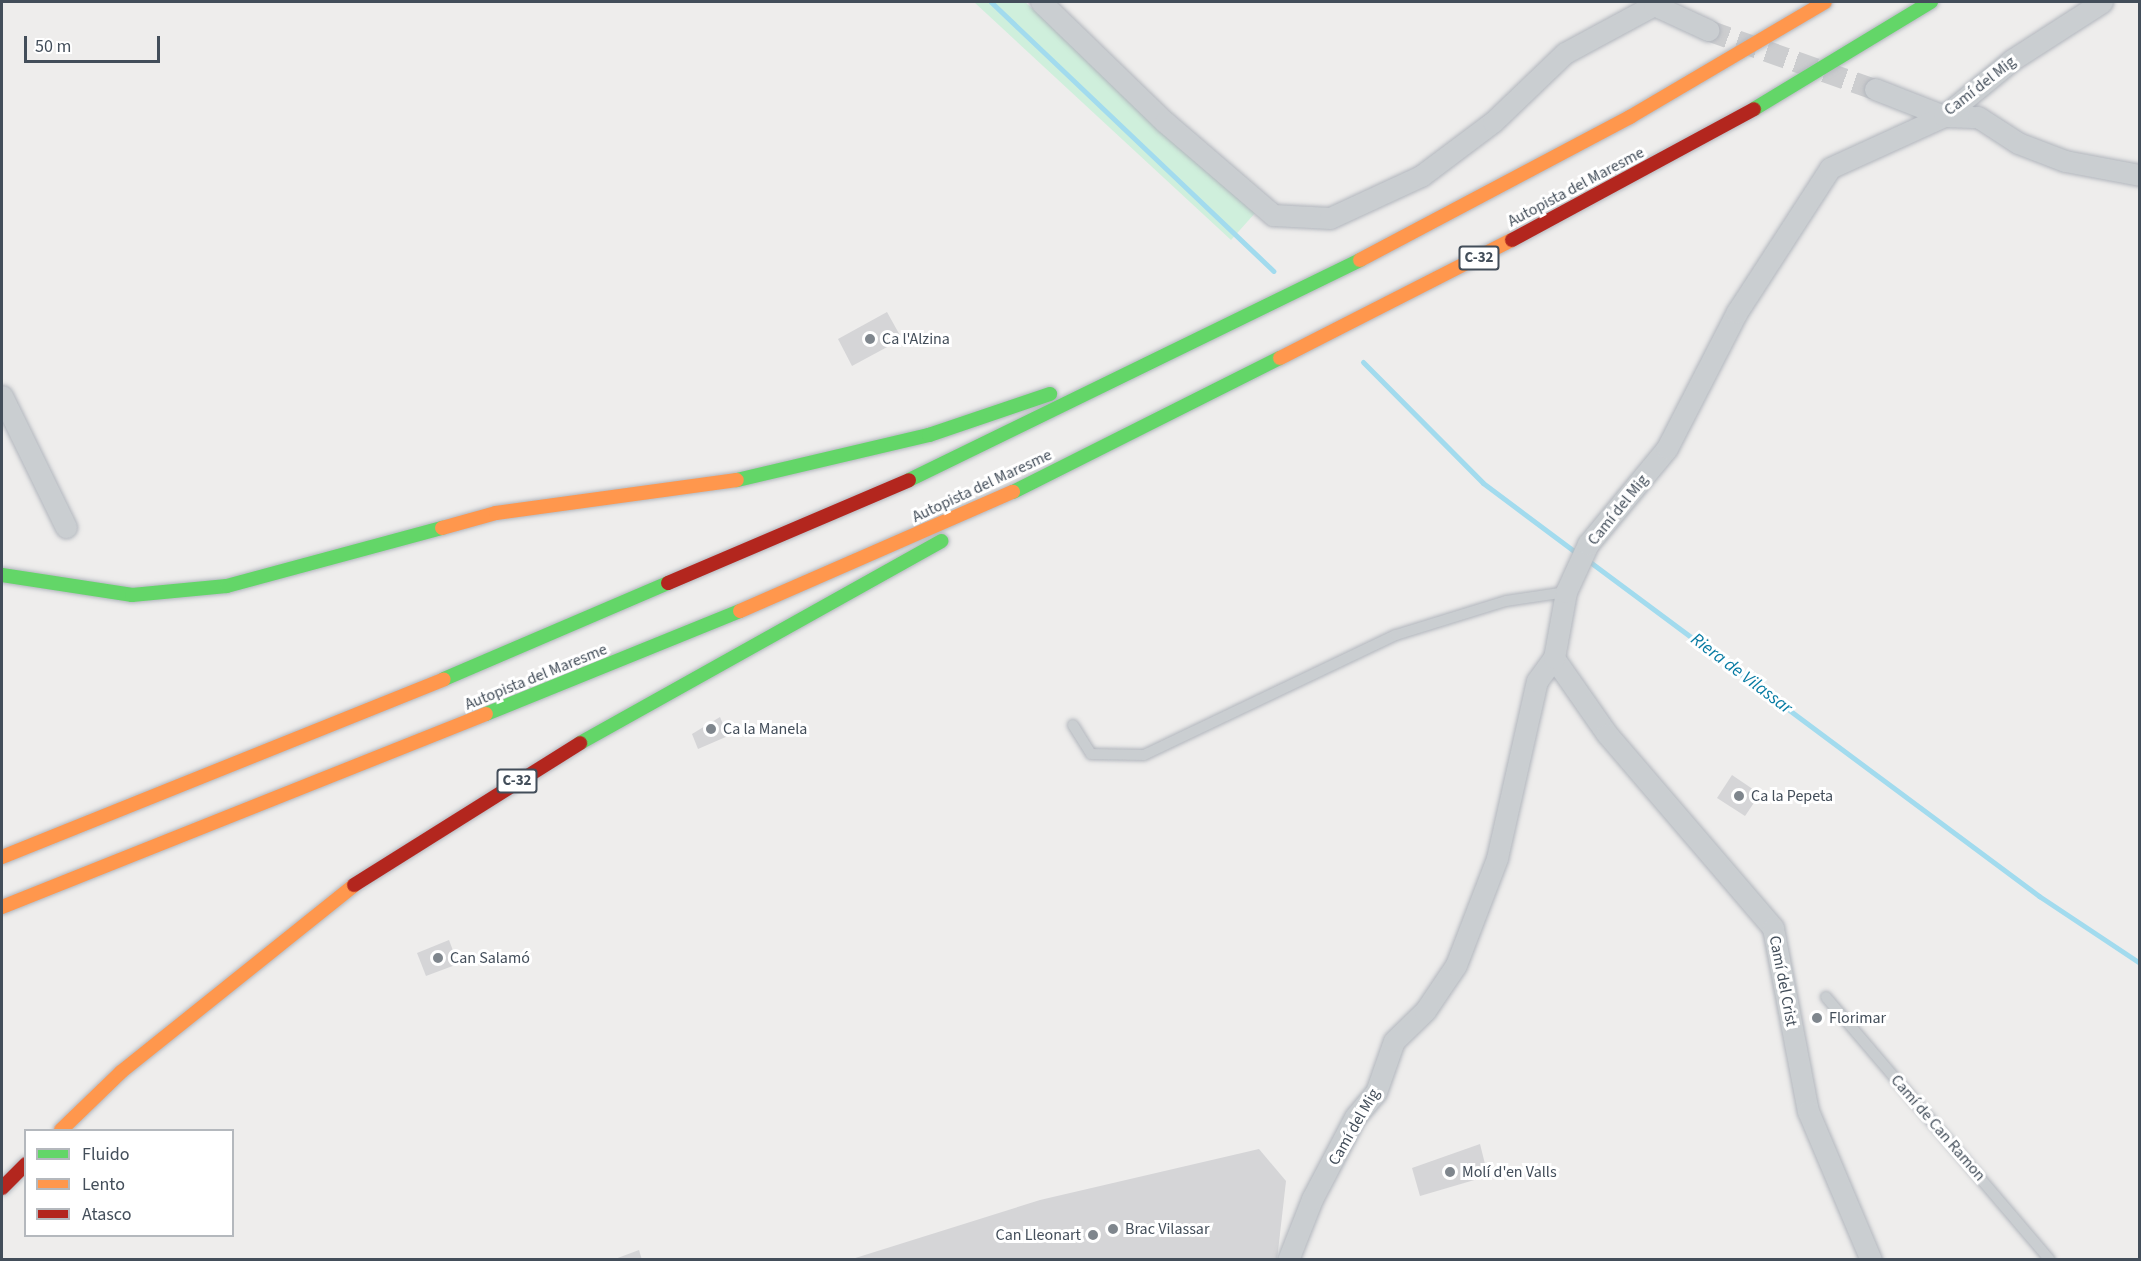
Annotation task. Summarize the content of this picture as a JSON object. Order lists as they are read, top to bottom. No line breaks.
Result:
{"streets":{"highway":["Autopista del Maresme","C-32"],"street":["Camí del Mig","Camí del Crist"],"lane":["Camí de Can Ramon"]},"crossings":[["Camí del Mig","Camí del Crist"],["Autopista del Maresme","C-32"]],"water":["Riera de Vilassar"],"places":["Ca l'Alzina","Ca la Manela","Ca la Pepeta","Can Salamó","Florimar","Molí d'en Valls","Brac Vilassar","Can Lleonart"],"legend":["Fluido","Lento","Atasco"],"scale_bar":"50 m"}
